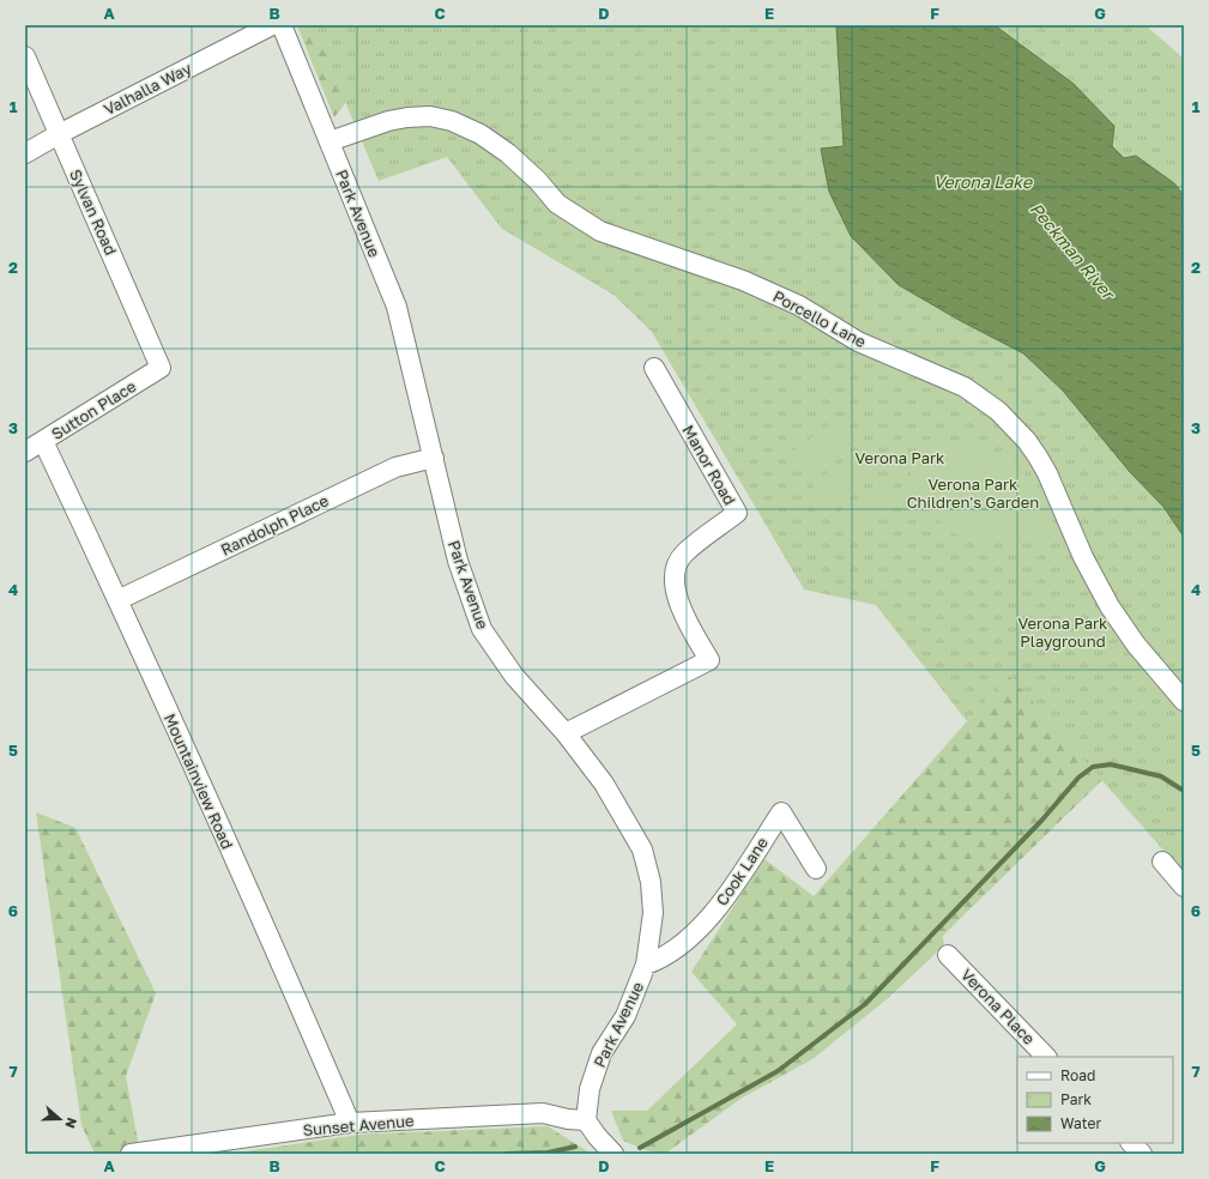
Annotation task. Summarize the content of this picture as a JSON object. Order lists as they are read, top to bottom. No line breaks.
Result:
{"streets":{"street":["Valhalla Way","Sylvan Road","Park Avenue","Porcello Lane","Sutton Place","Manor Road","Randolph Place","Mountainview Road","Cook Lane","Verona Place","Sunset Avenue"]},"crossings":[["Valhalla Way","Sylvan Road"],["Sylvan Road","Sutton Place"],["Park Avenue","Porcello Lane"],["Park Avenue","Manor Road"],["Park Avenue","Randolph Place"],["Park Avenue","Cook Lane"],["Park Avenue","Sunset Avenue"],["Sutton Place","Mountainview Road"],["Randolph Place","Mountainview Road"],["Mountainview Road","Sunset Avenue"]],"water":["Verona Lake","Peckman River"],"parks":["Verona Park","Verona Park Children's Garden","Verona Park Playground"],"legend":["Road","Park","Water"],"north":"right","grid":{"columns":["A","B","C","D","E","F","G"],"rows":["1","2","3","4","5","6","7"]}}
